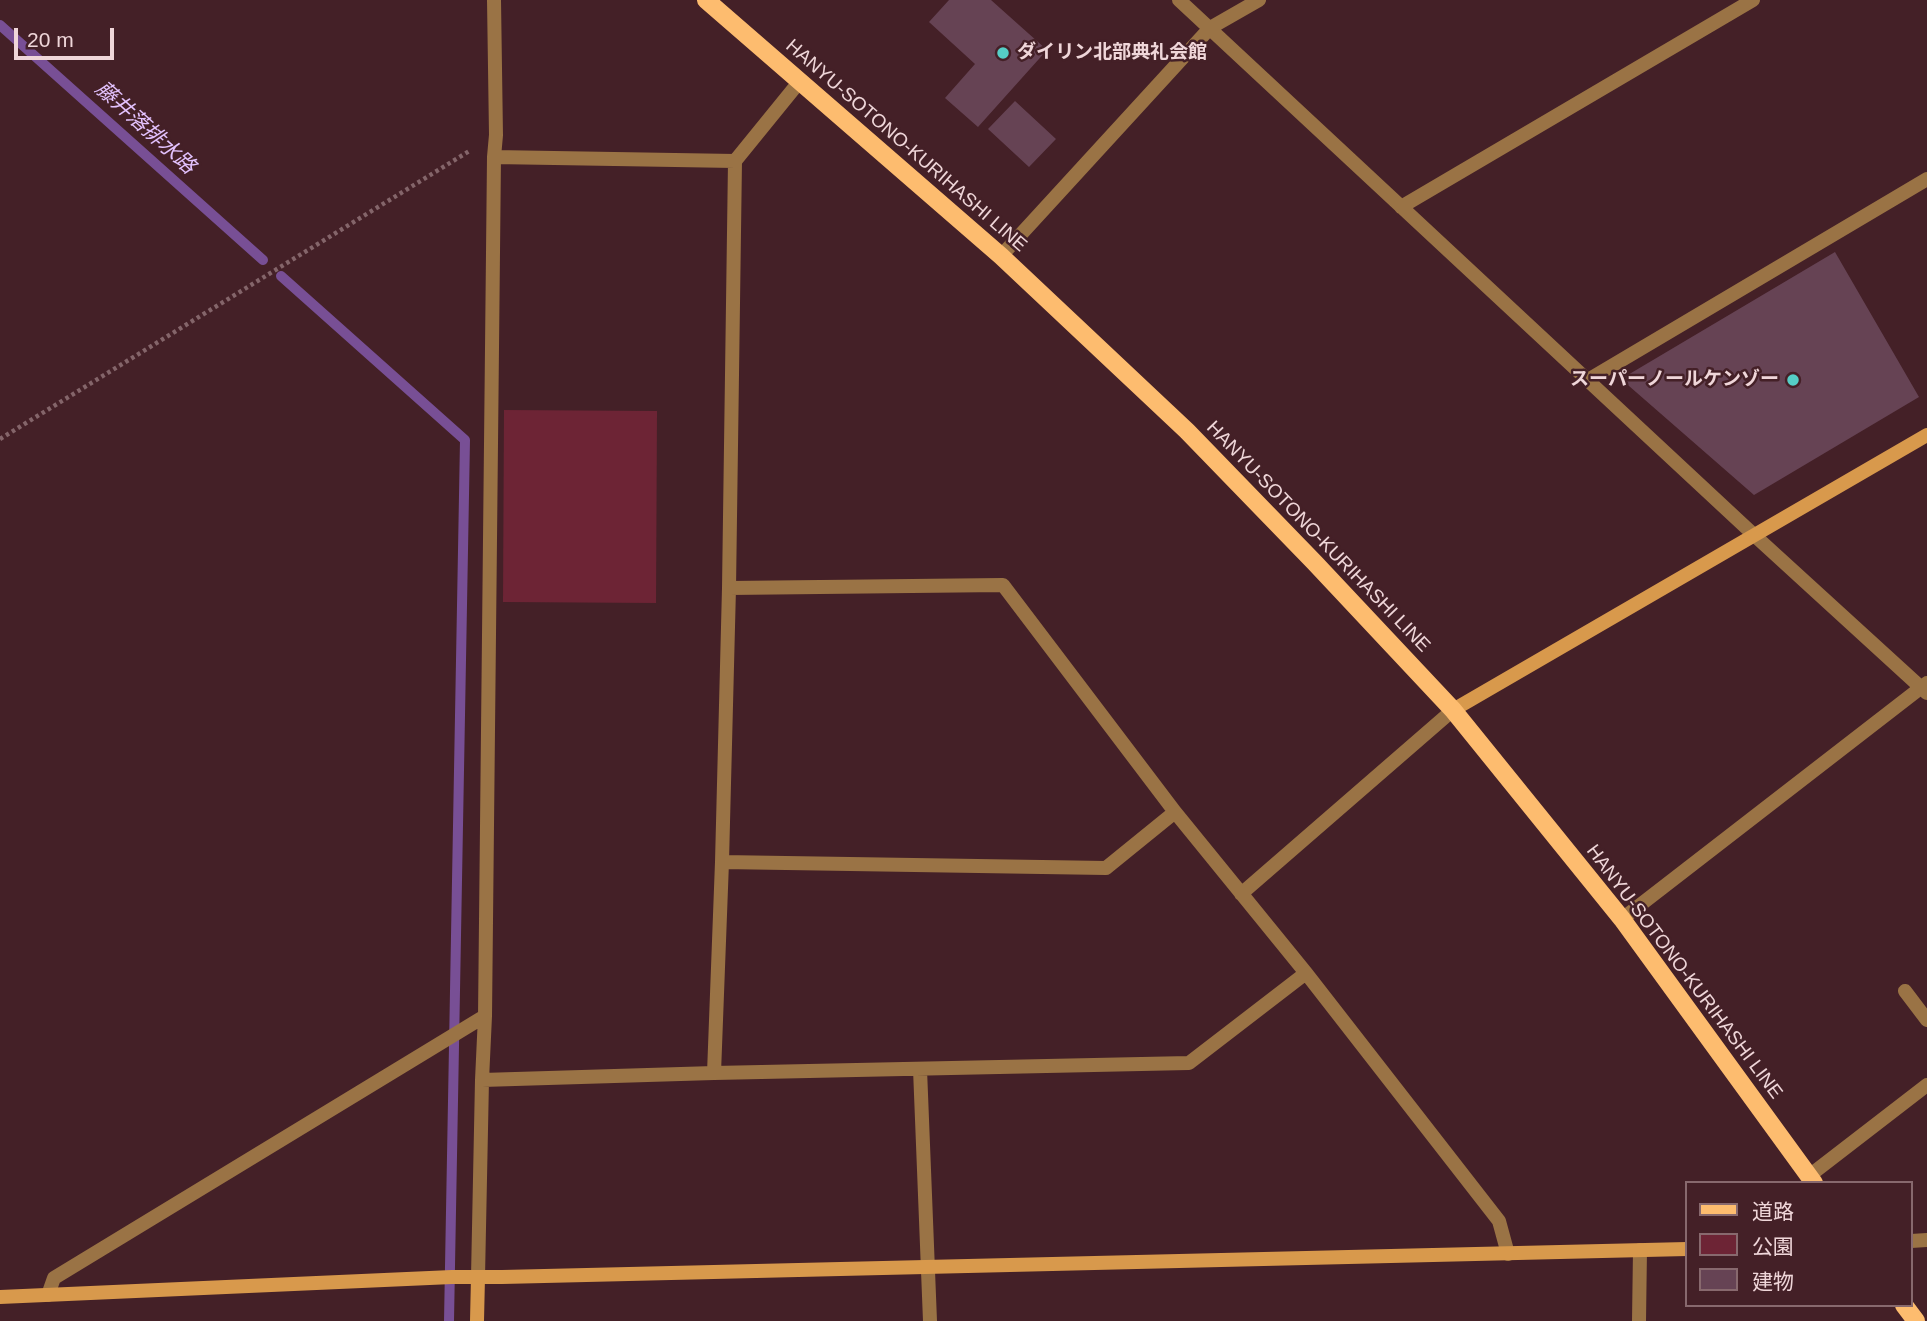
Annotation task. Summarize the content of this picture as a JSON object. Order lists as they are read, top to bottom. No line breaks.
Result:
{"streets":{"main road":["HANYU-SOTONO-KURIHASHI LINE"]},"water":["藤井落排水路"],"places":["ダイリン北部典礼会館","スーパーノールケンゾー"],"legend":["道路","公園","建物"],"scale_bar":"20 m"}
